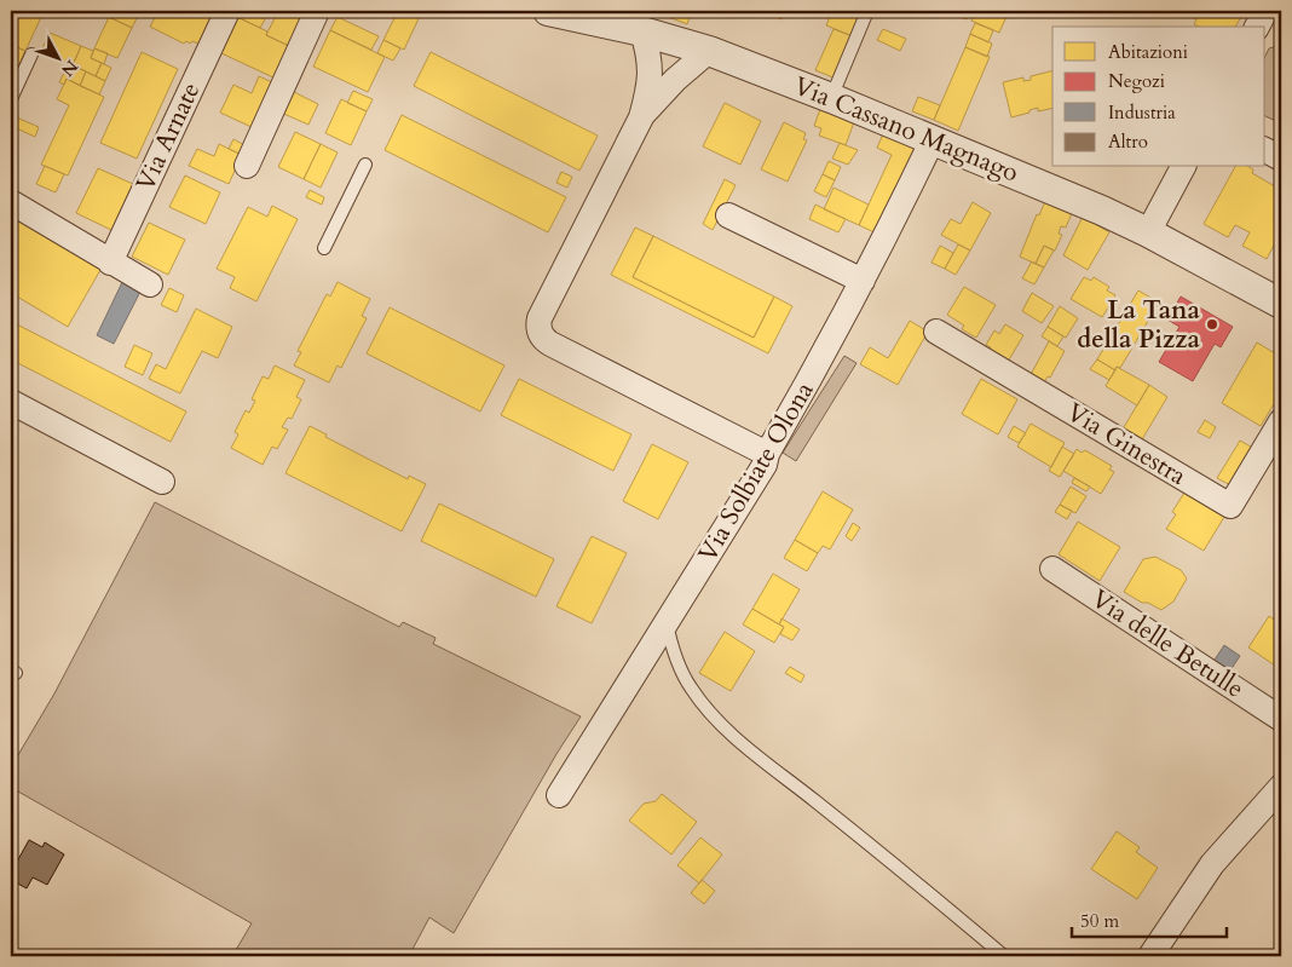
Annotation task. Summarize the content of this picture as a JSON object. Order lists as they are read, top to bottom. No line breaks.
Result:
{"streets":{"street":["Via Cassano Magnago","Via Arnate","Via Ginestra","Via Solbiate Olona","Via delle Betulle"]},"crossings":[["Via Cassano Magnago","Via Solbiate Olona"]],"places":["La Tana della Pizza"],"legend":["Abitazioni","Negozi","Industria","Altro"],"scale_bar":"50 m","north":"bottom right"}
